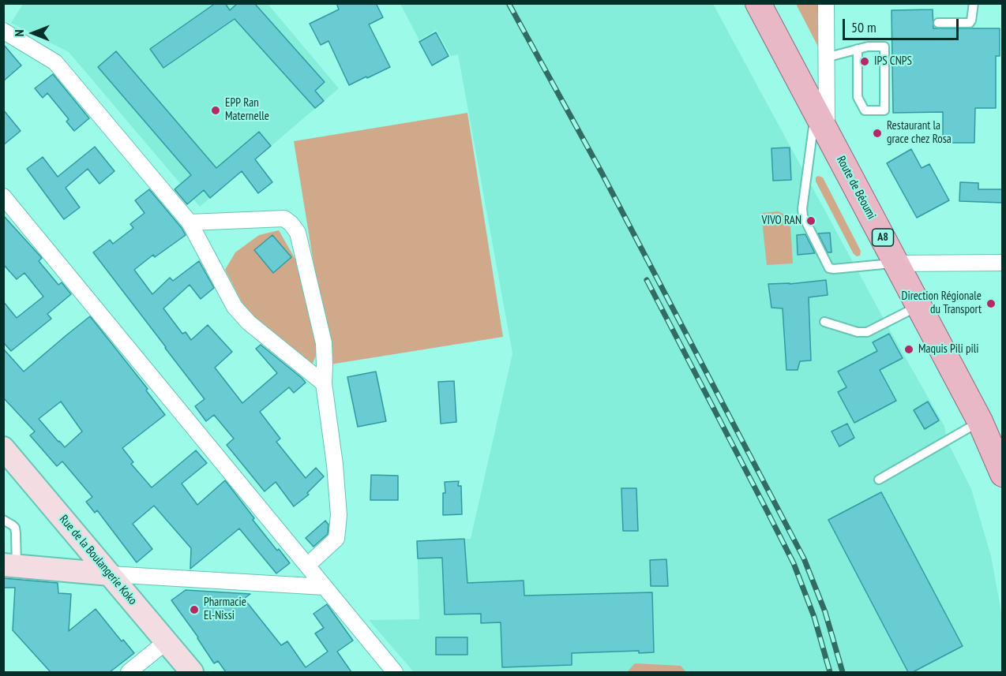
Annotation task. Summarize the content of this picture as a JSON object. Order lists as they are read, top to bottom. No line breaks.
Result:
{"streets":{"main road":["Route de Béoumi","A8"],"street":["Rue de la Boulangerie Koko"]},"places":["IPS CNPS","EPP Ran Maternelle","Restaurant la grace chez Rosa","VIVO RAN","Direction Régionale du Transport","Maquis Pili pili","Pharmacie El-Nissi"],"scale_bar":"50 m","north":"left"}
